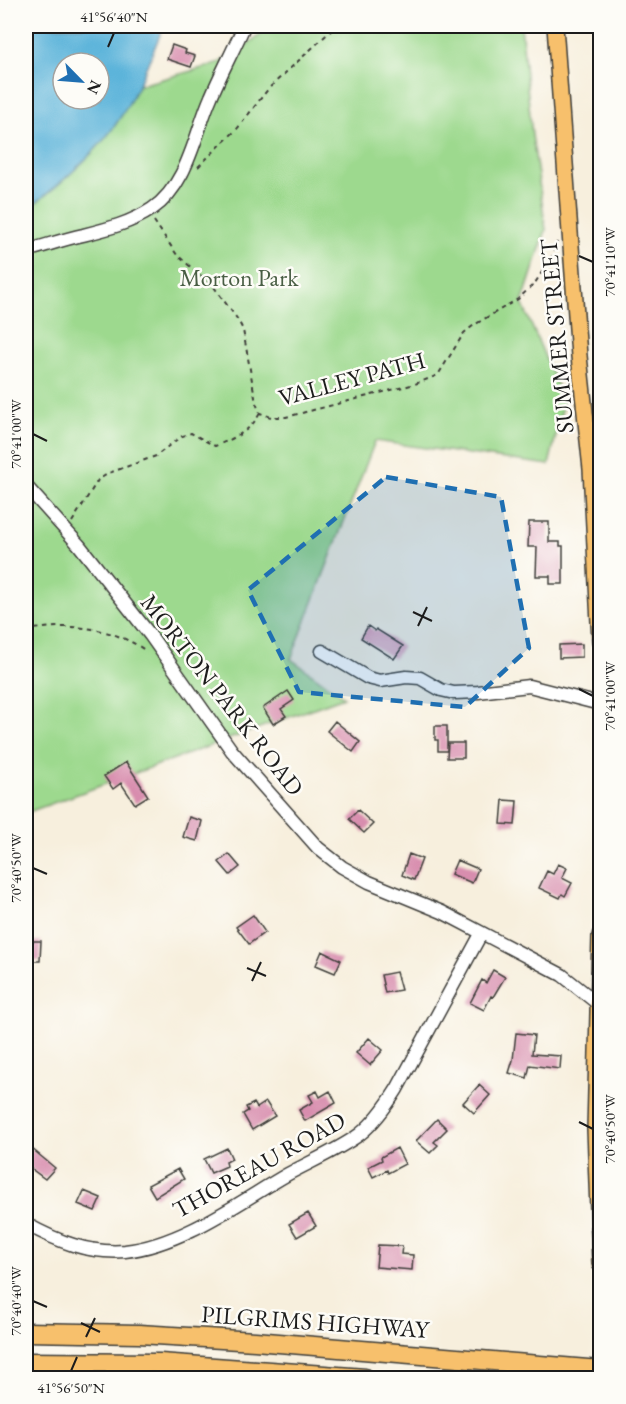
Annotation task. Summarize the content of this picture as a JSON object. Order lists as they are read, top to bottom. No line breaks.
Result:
{"streets":{"highway":["PILGRIMS HIGHWAY"],"main road":["SUMMER STREET"],"street":["MORTON PARK ROAD","THOREAU ROAD"],"path":["VALLEY PATH"]},"crossings":[["MORTON PARK ROAD","THOREAU ROAD"]],"parks":["Morton Park"],"north":"bottom right","coordinates":["41°56'40\"N","70°41'10\"W","70°41'00\"W","70°40'50\"W","70°40'40\"W","41°56'50\"N"]}
